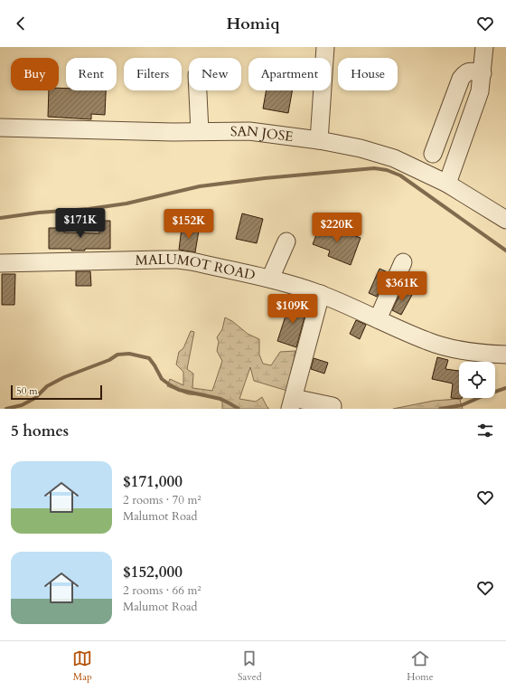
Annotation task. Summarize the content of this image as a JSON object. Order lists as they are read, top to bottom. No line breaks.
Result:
{"streets":{"street":["SAN JOSE","MALUMOT ROAD"]},"scale_bar":"50 m","page":{"header":"Homiq","chip":["Buy","Rent","Filters","New","Apartment","House"],"price":["$171K","$152K","$220K","$361K","$109K"],"scale":"50 m","heading":"5 homes","list":[{"name":"$171,000","note":"2 rooms · 70 m² · Malumot Road"},{"name":"$152,000","note":"2 rooms · 66 m² · Malumot Road"}],"tabs":["Map","Saved","Home"]}}
